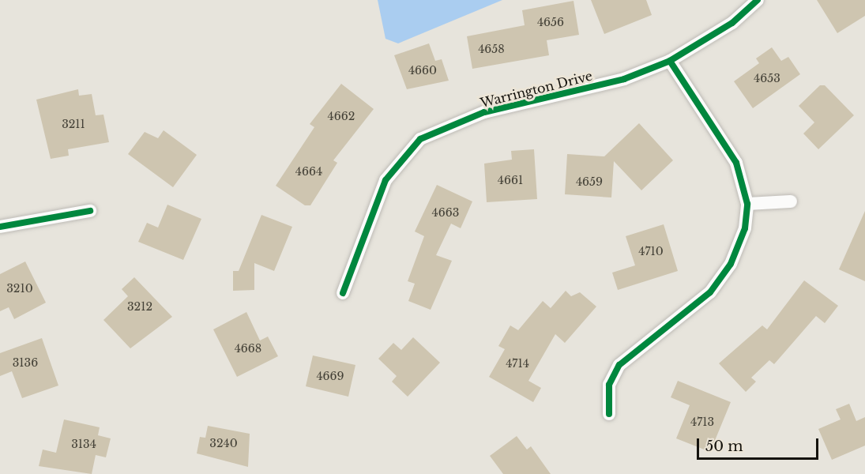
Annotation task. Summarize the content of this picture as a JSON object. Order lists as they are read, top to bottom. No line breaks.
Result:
{"streets":{"street":["Warrington Drive"]},"house_numbers":["4656","4658","4660","4653","4662","3211","4664","4661","4659","4663","4710","3210","3212","4668","3136","4714","4669","4713","3240","3134"],"scale_bar":"50 m"}
